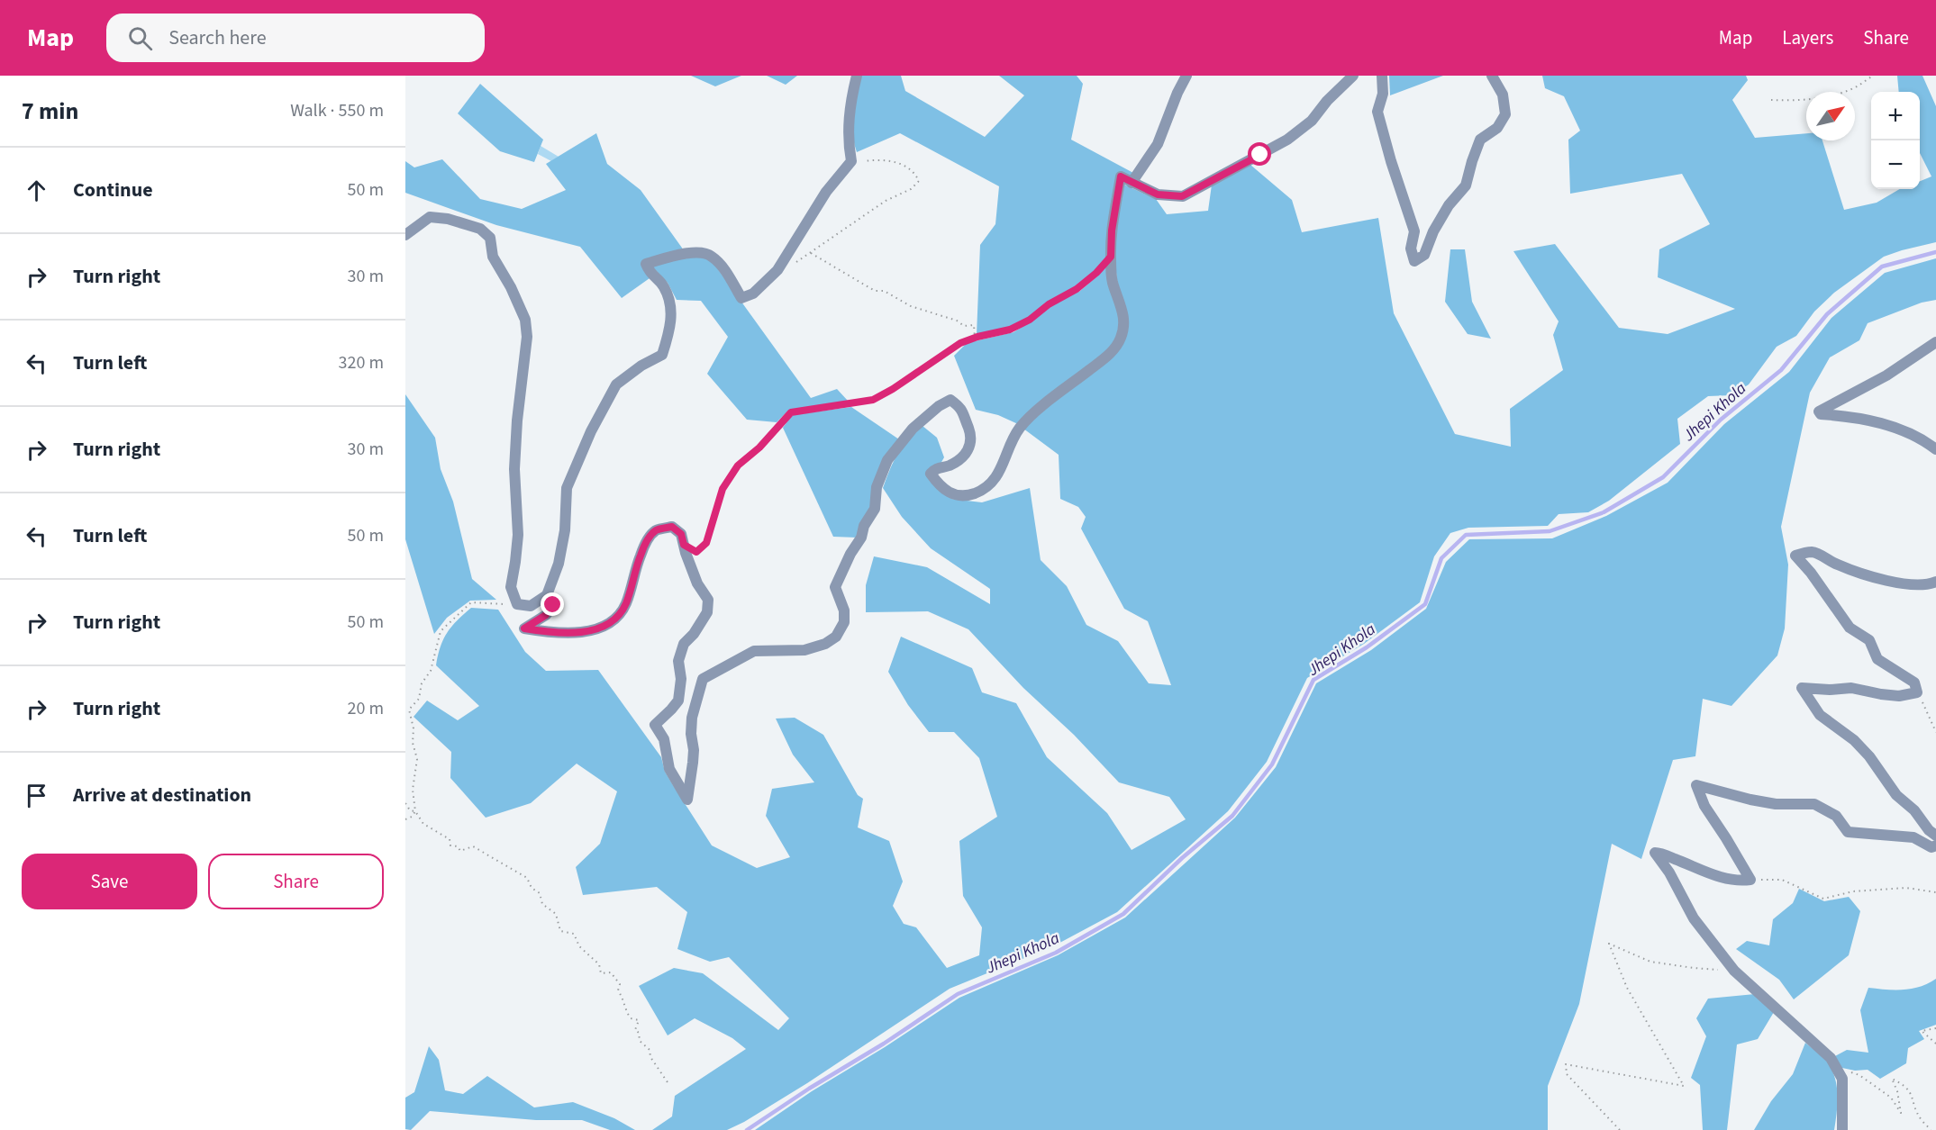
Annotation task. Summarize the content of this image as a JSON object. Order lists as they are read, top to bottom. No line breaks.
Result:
{"water":["Jhepi Khola"],"north":"top right","page":{"header":"Map","search":"Search here","nav":["Map","Layers","Share"],"heading":["7 min","Walk · 550 m"],"map_buttons":["+","−"],"list":[["Continue","50 m"],["Turn right","30 m"],["Turn left","320 m"],["Turn right","30 m"],["Turn left","50 m"],["Turn right","50 m"],["Turn right","20 m"],"Arrive at destination"],"buttons":["Save","Share"]}}
